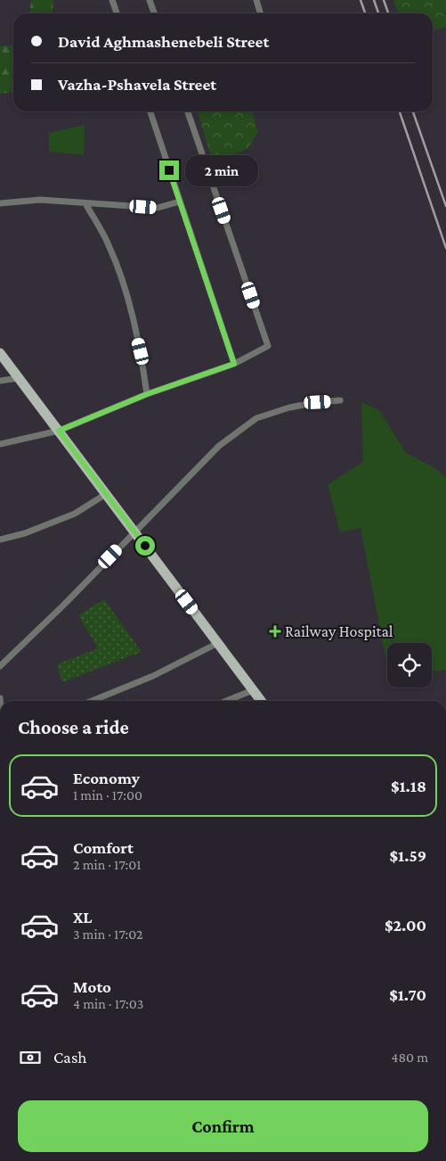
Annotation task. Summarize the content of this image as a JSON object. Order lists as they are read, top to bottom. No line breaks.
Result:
{"places":{"health":["Railway Hospital"]},"page":{"banner":["David Aghmashenebeli Street","Vazha-Pshavela Street"],"bubble":"2 min","heading":"Choose a ride","list":[{"name":"Economy","note":"1 min · 17:00","value":"$1.18"},{"name":"Comfort","note":"2 min · 17:01","value":"$1.59"},{"name":"XL","note":"3 min · 17:02","value":"$2.00"},{"name":"Moto","note":"4 min · 17:03","value":"$1.70"}],"pay":["Cash","480 m"],"buttons":"Confirm"}}
